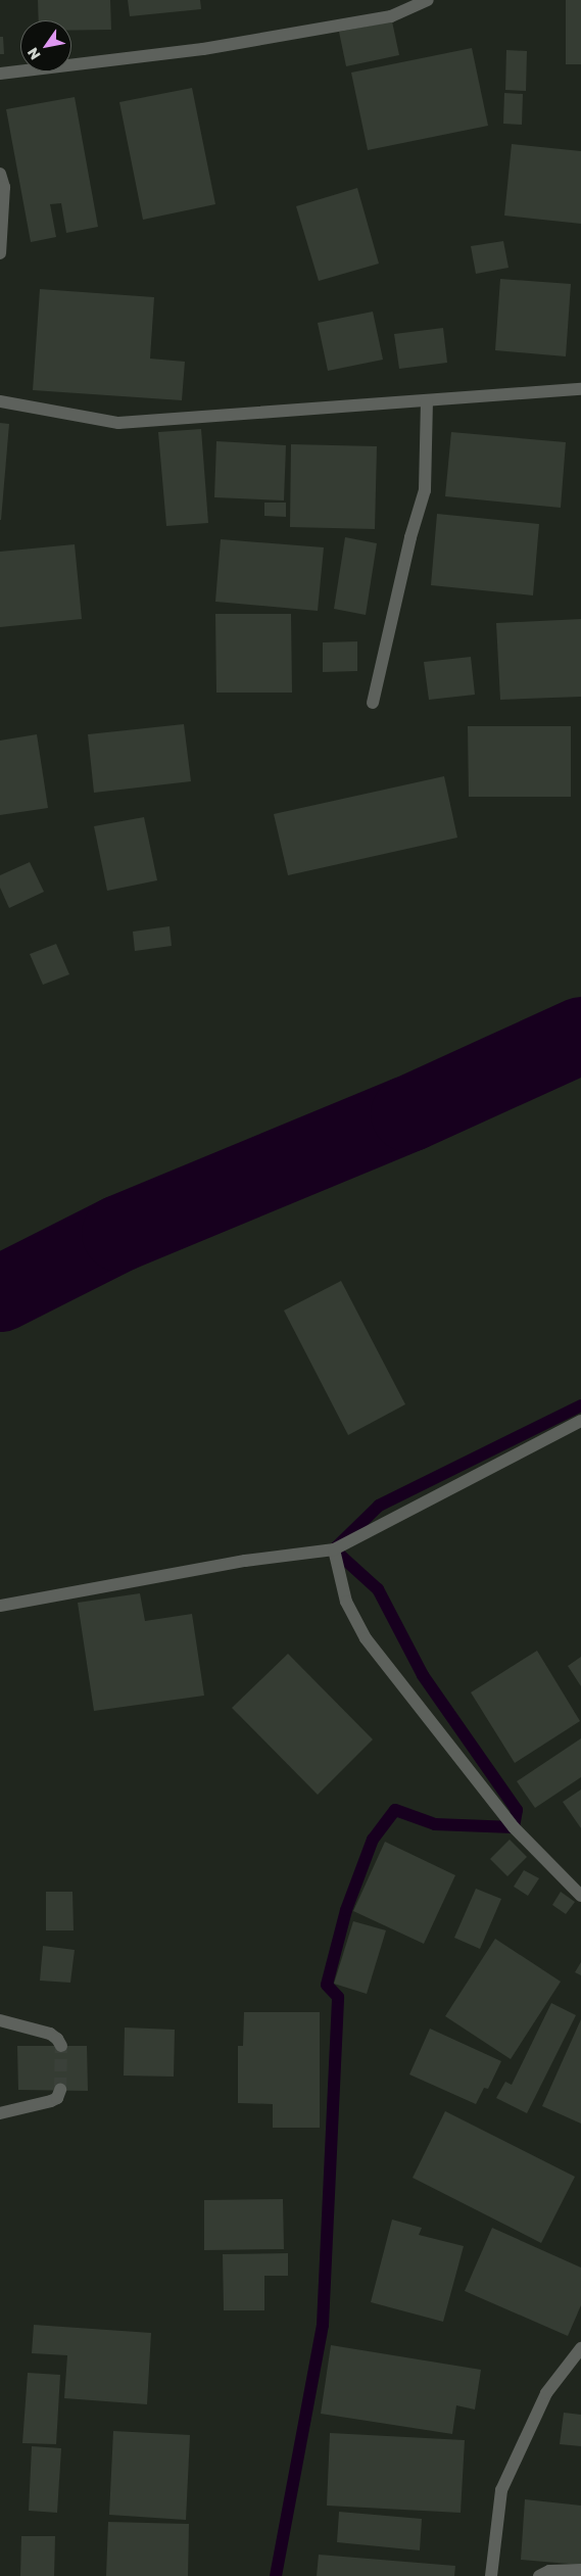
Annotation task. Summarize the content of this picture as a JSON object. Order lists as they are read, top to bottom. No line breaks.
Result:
{"north":"bottom left"}
